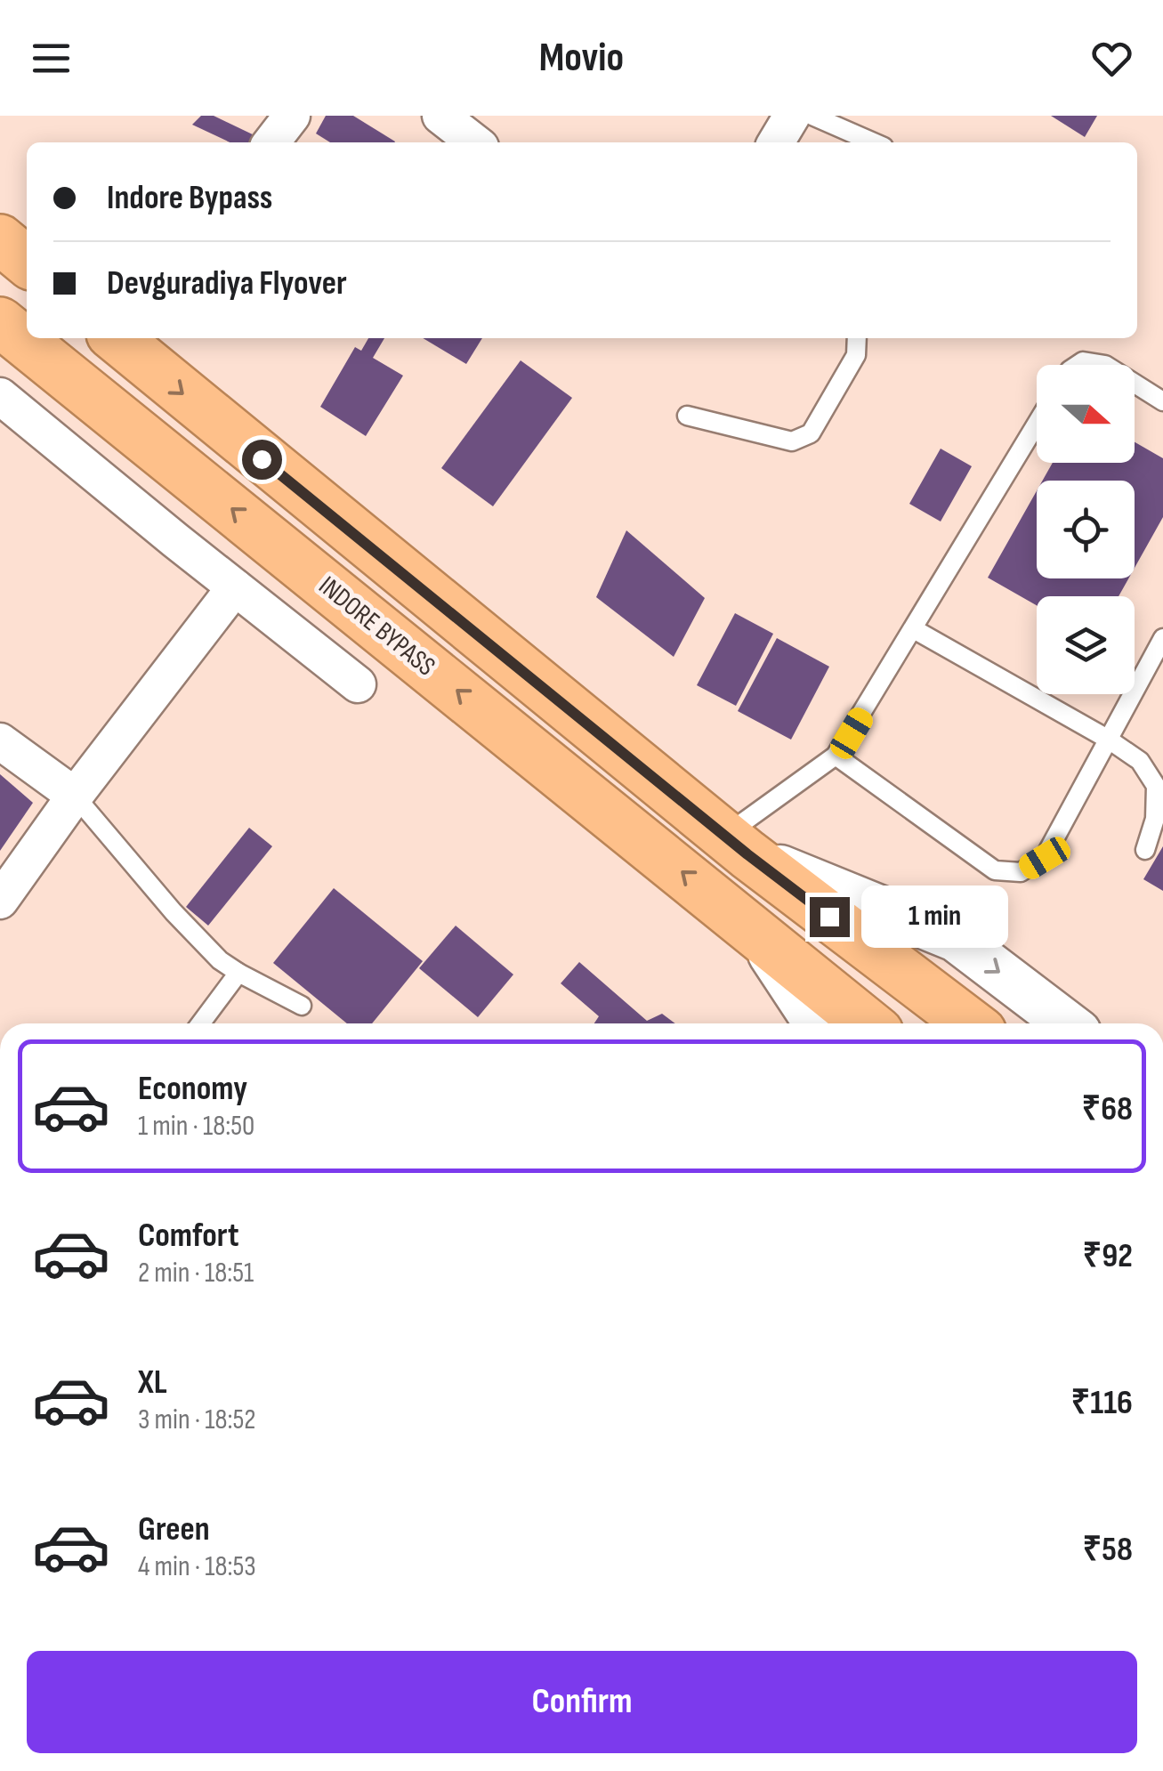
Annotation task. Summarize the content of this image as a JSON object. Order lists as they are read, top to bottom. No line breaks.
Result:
{"streets":{"highway":["INDORE BYPASS"]},"north":"right","page":{"header":"Movio","banner":["Indore Bypass","Devguradiya Flyover"],"bubble":"1 min","list":[{"name":"Economy","note":"1 min · 18:50","value":"₹68"},{"name":"Comfort","note":"2 min · 18:51","value":"₹92"},{"name":"XL","note":"3 min · 18:52","value":"₹116"},{"name":"Green","note":"4 min · 18:53","value":"₹58"}],"buttons":"Confirm"}}
